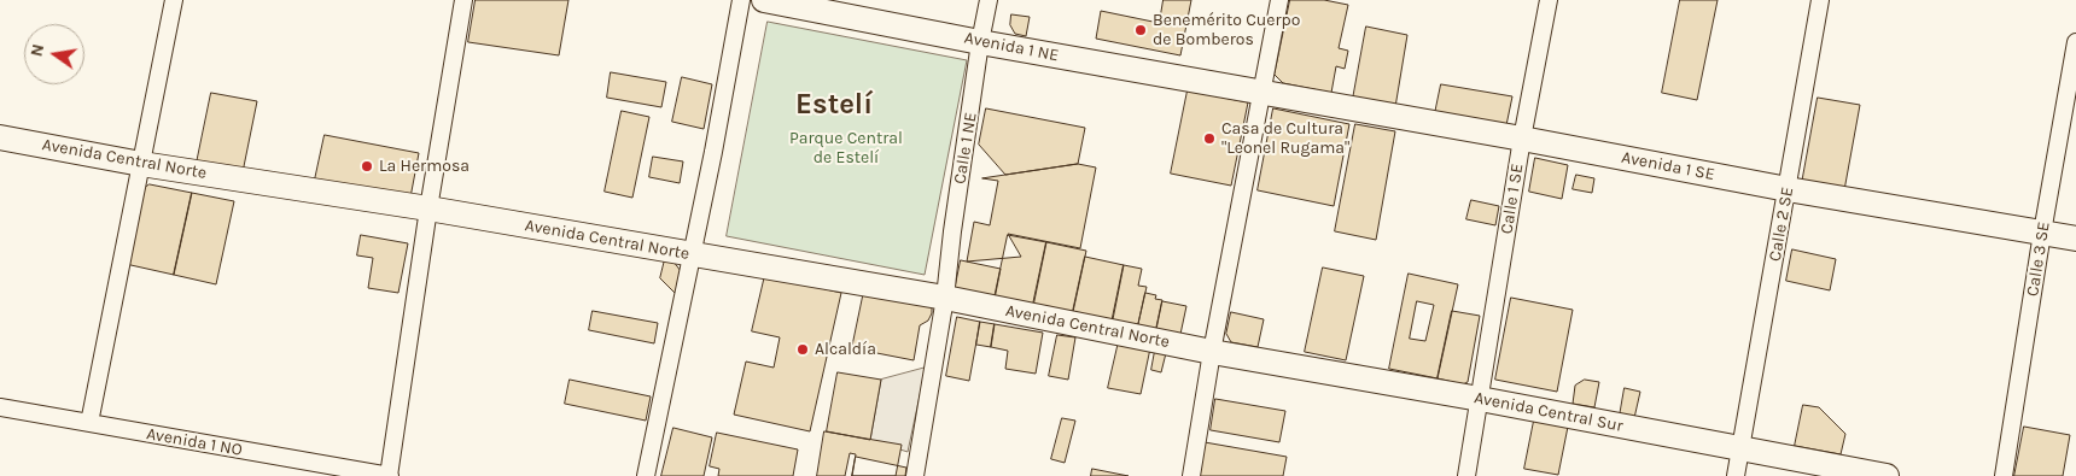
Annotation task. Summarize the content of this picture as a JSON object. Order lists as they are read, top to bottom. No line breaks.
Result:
{"streets":{"street":["Avenida 1 NE","Calle 1 NE","Avenida Central Norte","Avenida 1 SE","Calle 1 SE","Calle 2 SE","Calle 3 SE","Avenida Central Sur","Avenida 1 NO"]},"crossings":[["Avenida 1 NE","Calle 1 NE"],["Avenida 1 NE","Avenida 1 SE"],["Calle 1 NE","Avenida Central Norte"],["Avenida Central Norte","Avenida Central Sur"],["Avenida 1 SE","Calle 1 SE"],["Avenida 1 SE","Calle 2 SE"],["Avenida 1 SE","Calle 3 SE"],["Calle 1 SE","Avenida Central Sur"],["Calle 2 SE","Avenida Central Sur"]],"districts":["Estelí"],"parks":["Parque Central de Estelí"],"places":["Benemérito Cuerpo de Bomberos","Casa de Cultura \"Leonel Rugama\"","La Hermosa","Alcaldía"],"north":"left"}
